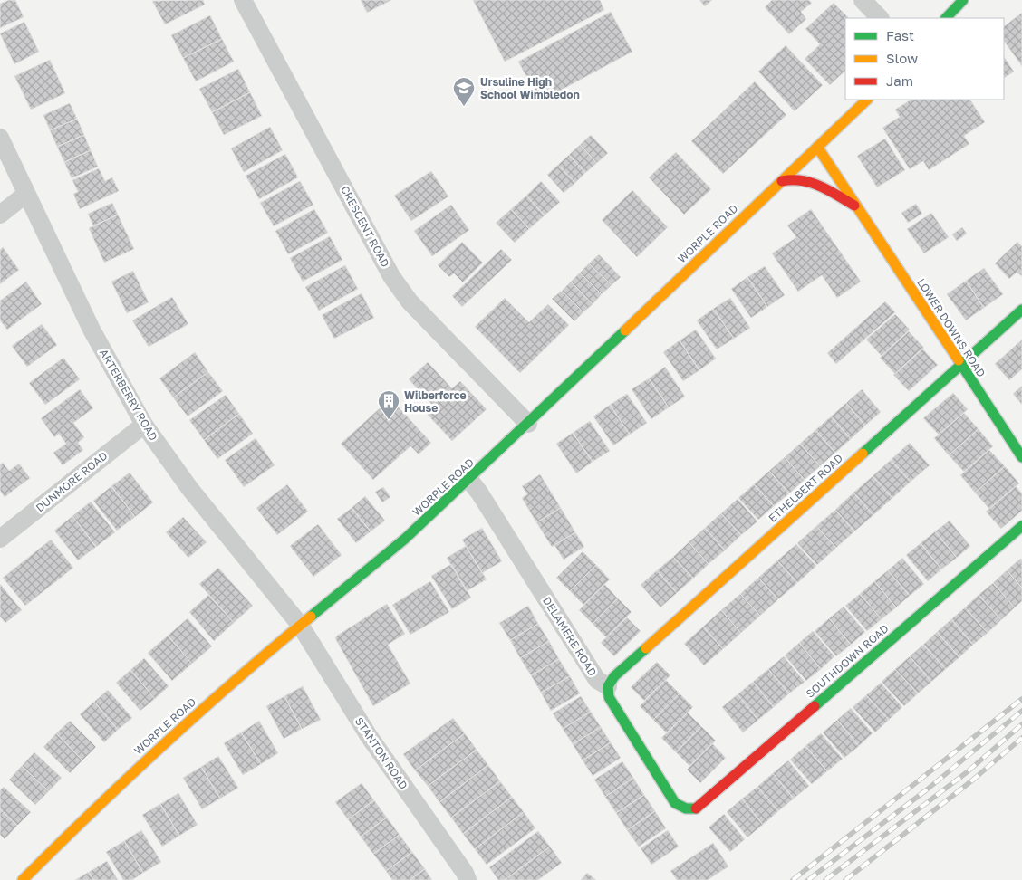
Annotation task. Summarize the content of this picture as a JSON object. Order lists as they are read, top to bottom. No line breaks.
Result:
{"streets":{"street":["CRESCENT ROAD","WORPLE ROAD","LOWER DOWNS ROAD","ARTERBERRY ROAD","DUNMORE ROAD","ETHELBERT ROAD","DELAMERE ROAD","SOUTHDOWN ROAD","STANTON ROAD"]},"crossings":[["CRESCENT ROAD","WORPLE ROAD"],["WORPLE ROAD","LOWER DOWNS ROAD"],["WORPLE ROAD","ARTERBERRY ROAD"],["WORPLE ROAD","DELAMERE ROAD"],["WORPLE ROAD","STANTON ROAD"],["LOWER DOWNS ROAD","ETHELBERT ROAD"],["ARTERBERRY ROAD","DUNMORE ROAD"],["ARTERBERRY ROAD","STANTON ROAD"],["ETHELBERT ROAD","DELAMERE ROAD"],["DELAMERE ROAD","SOUTHDOWN ROAD"]],"places":{"school or university":["Ursuline High School Wimbledon"],"building":["Wilberforce House"]},"legend":["Fast","Slow","Jam"]}
